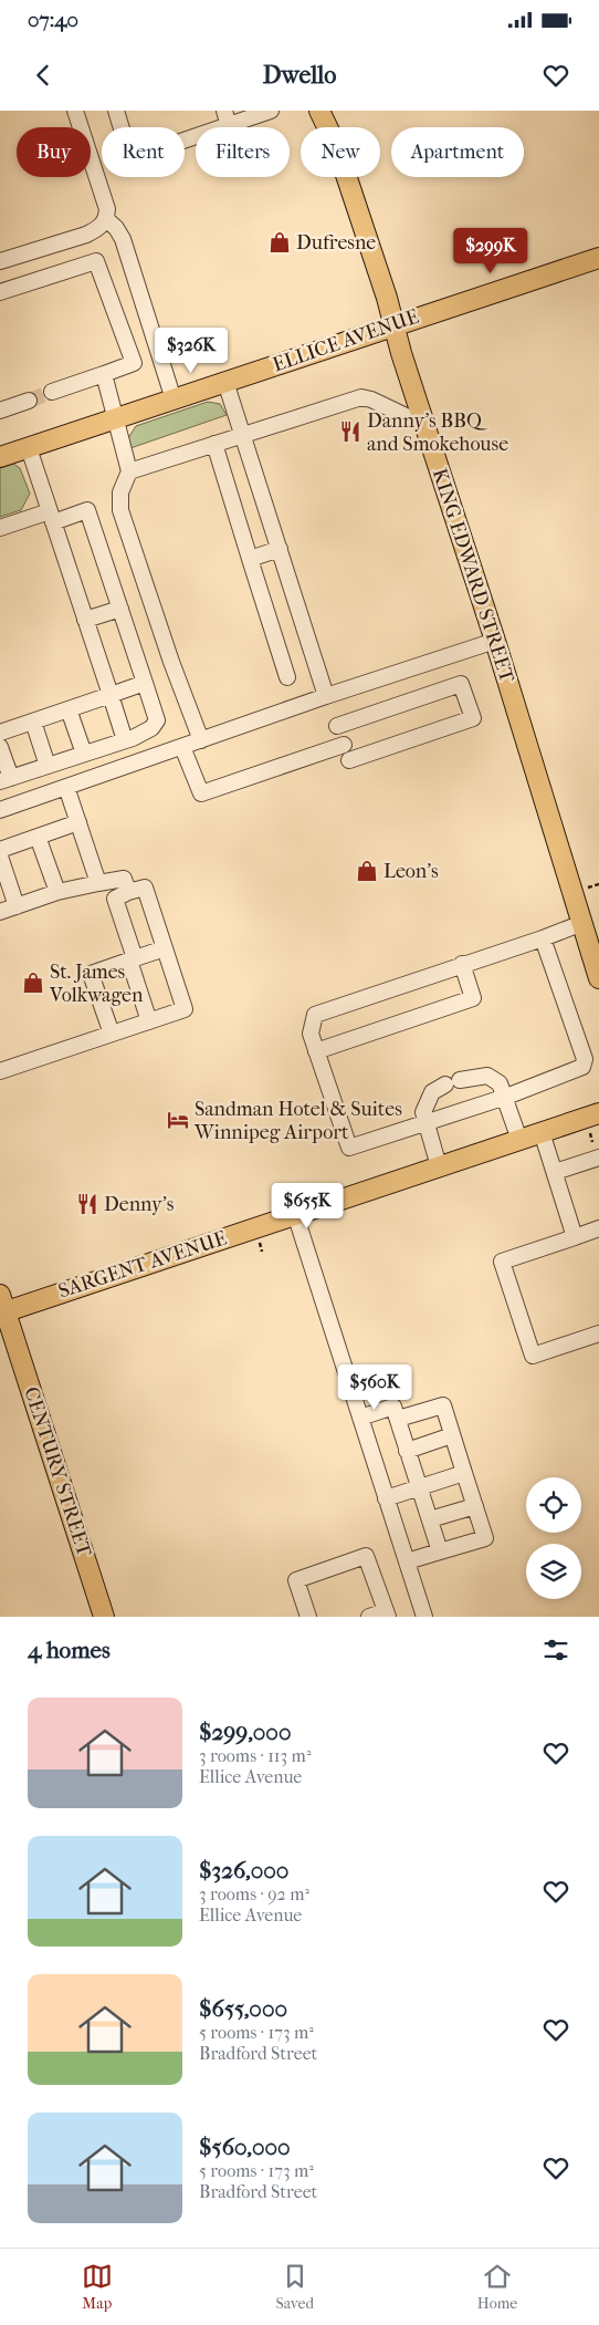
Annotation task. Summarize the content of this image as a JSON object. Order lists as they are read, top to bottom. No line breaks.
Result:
{"streets":{"main road":["ELLICE AVENUE","KING EDWARD STREET","SARGENT AVENUE","CENTURY STREET"]},"crossings":[["ELLICE AVENUE","KING EDWARD STREET"],["SARGENT AVENUE","CENTURY STREET"]],"places":{"shop":["Dufresne","Leon's","St. James Volkwagen"],"restaurant":["Danny's BBQ and Smokehouse","Denny's"],"hotel":["Sandman Hotel & Suites Winnipeg Airport"]},"page":{"status":"07:40","header":"Dwello","chip":["Buy","Rent","Filters","New","Apartment"],"price":["$299K","$326K","$655K","$560K"],"heading":"4 homes","list":[{"name":"$299,000","note":"3 rooms · 113 m² · Ellice Avenue"},{"name":"$326,000","note":"3 rooms · 92 m² · Ellice Avenue"},{"name":"$655,000","note":"5 rooms · 173 m² · Bradford Street"},{"name":"$560,000","note":"5 rooms · 173 m² · Bradford Street"}],"tabs":["Map","Saved","Home"]}}
